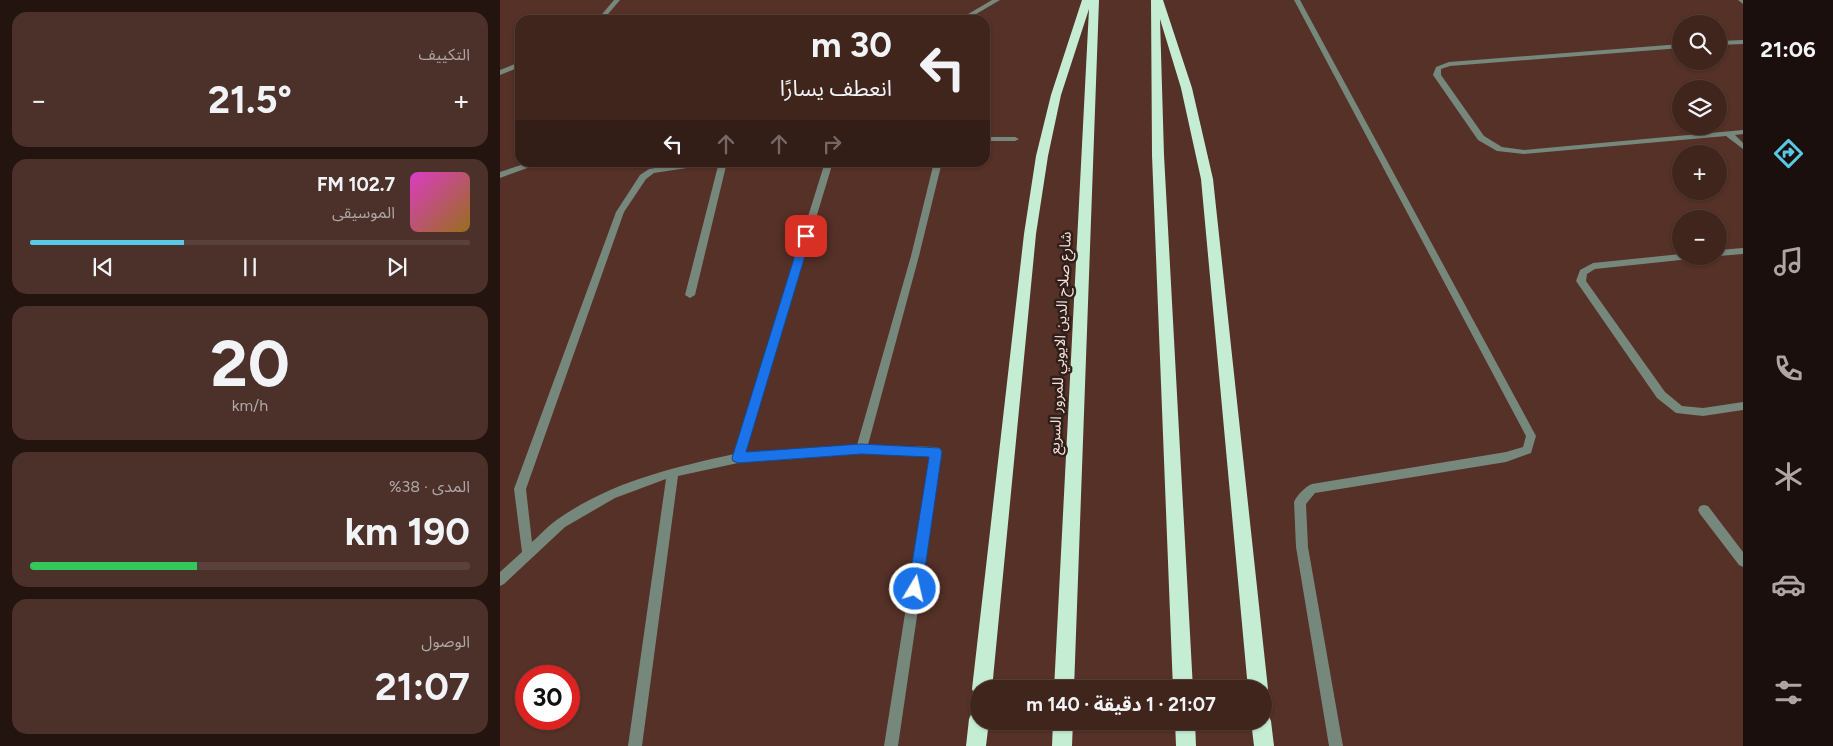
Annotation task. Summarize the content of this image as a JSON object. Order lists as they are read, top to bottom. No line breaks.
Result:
{"streets":{"highway":["شارع صلاح الدين الايوبي للمرور السريع"]},"page":{"tabs":"21:06","tile":["التكييف",["20","km/h"],["المدى · 38%","190 km"],["الوصول","21:07"]],"map_buttons":["+","−"],"turn":["30 m","انعطف يسارًا"],"heat":["−","21.5°","+"],"song":["102.7 FM","الموسيقى"],"limit":"30","trip":"21:07 · 1 دقيقة · 140 m"}}
